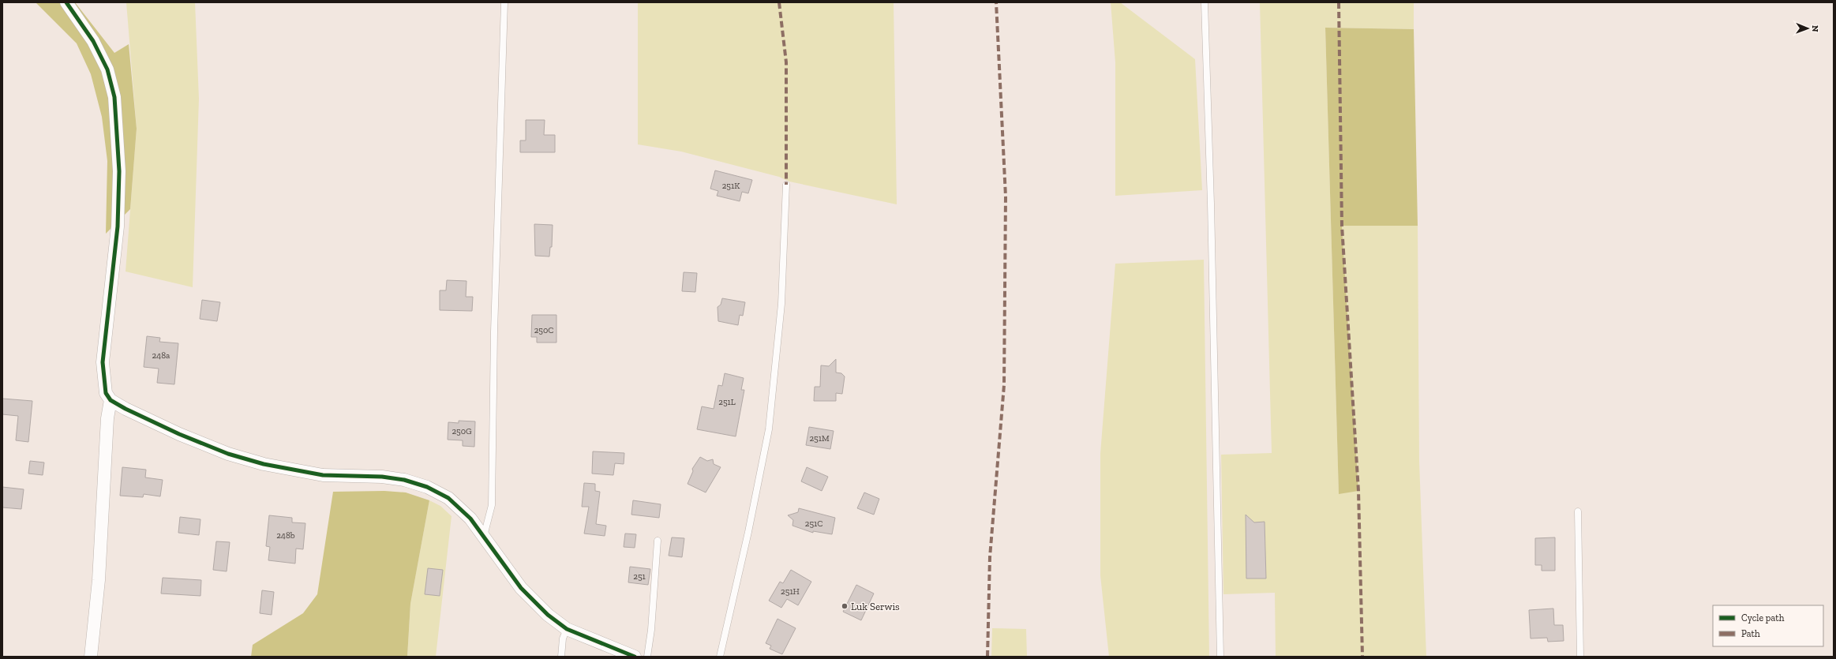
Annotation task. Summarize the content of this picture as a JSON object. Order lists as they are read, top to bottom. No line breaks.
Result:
{"places":["Luk Serwis"],"house_numbers":["251K","250C","248a","251L","250G","251M","251C","248b","251","251H"],"legend":["Cycle path","Path"],"north":"right"}
